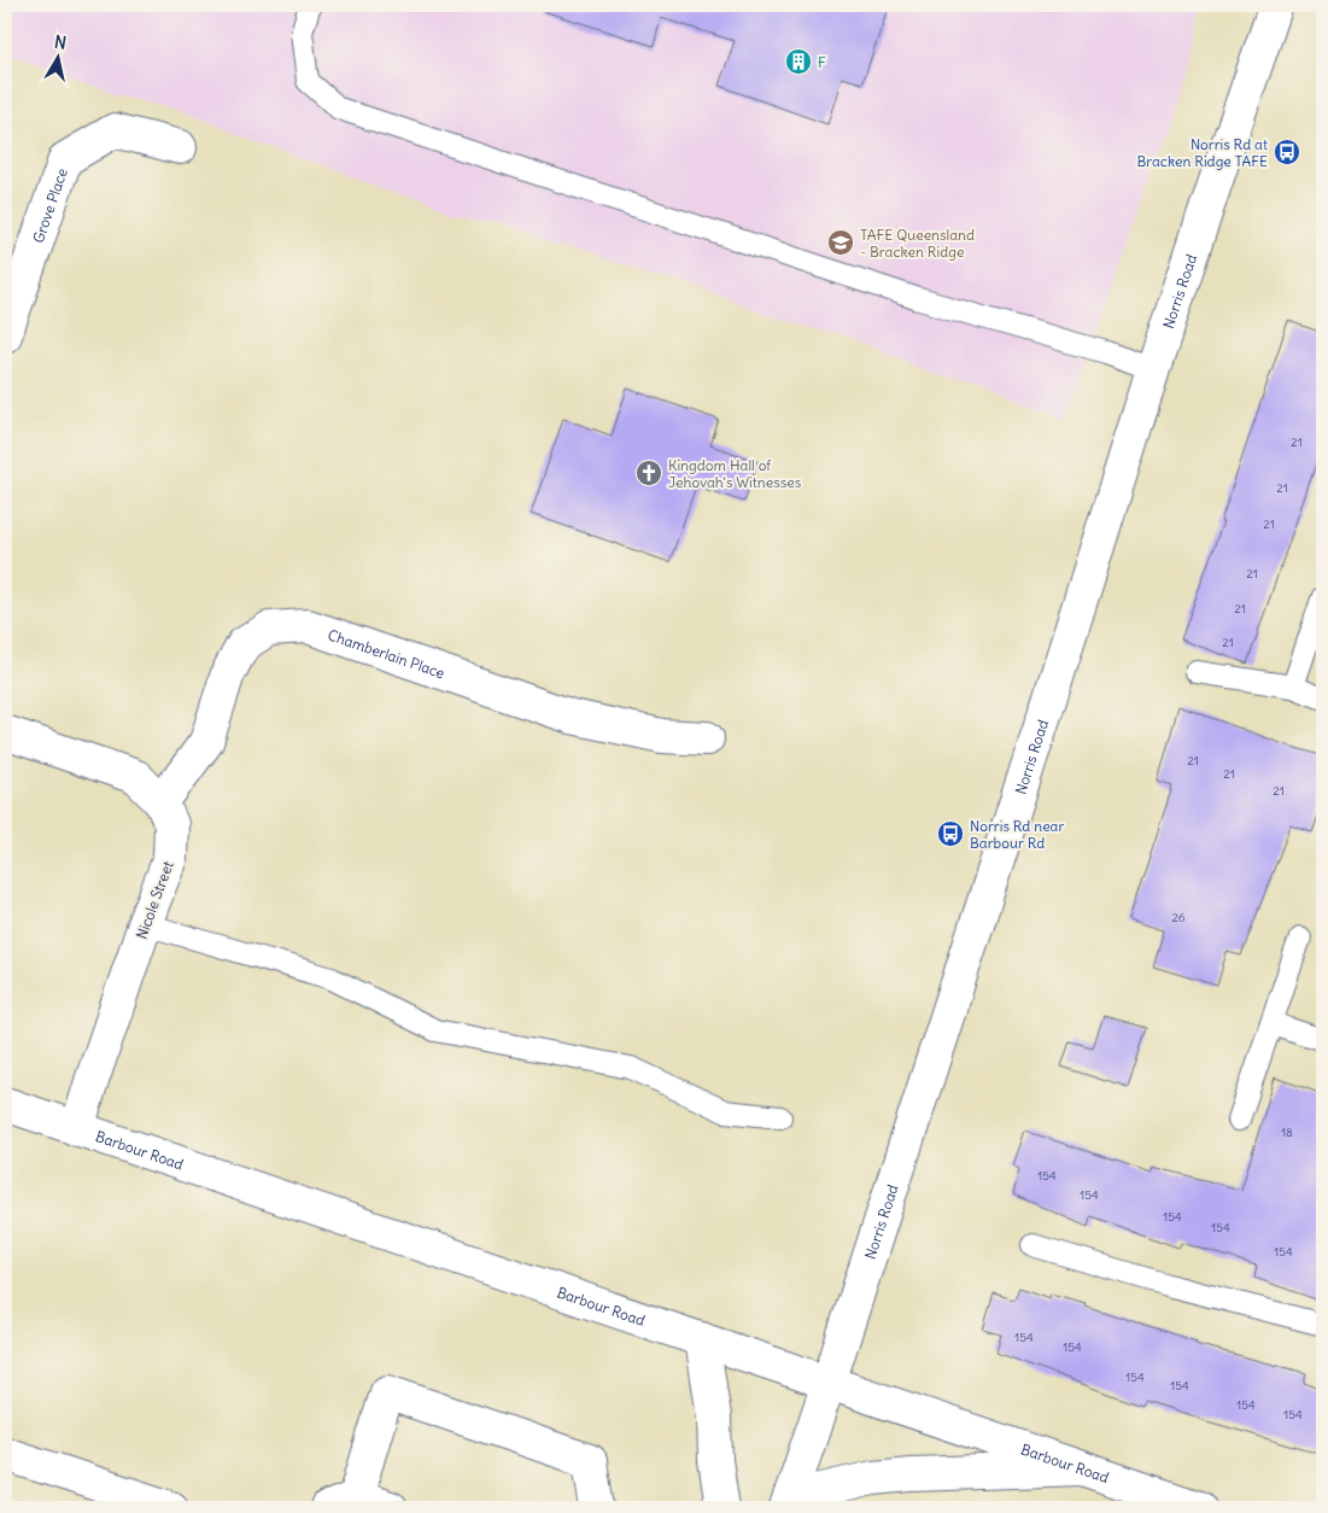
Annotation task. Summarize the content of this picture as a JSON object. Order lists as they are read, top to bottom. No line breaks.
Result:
{"streets":{"street":["Grove Place","Norris Road","Chamberlain Place","Nicole Street","Barbour Road"]},"crossings":[["Norris Road","Barbour Road"],["Chamberlain Place","Nicole Street"],["Nicole Street","Barbour Road"]],"places":{"building":["F"],"bus stop":["Norris Rd at Bracken Ridge TAFE","Norris Rd near Barbour Rd"],"school or university":["TAFE Queensland - Bracken Ridge"],"church":["Kingdom Hall of Jehovah's Witnesses"]},"house_numbers":["21","21","21","21","21","21","21","21","21","26","18","154","154","154","154","154","154","154","154","154","154","154"],"north":"top"}
